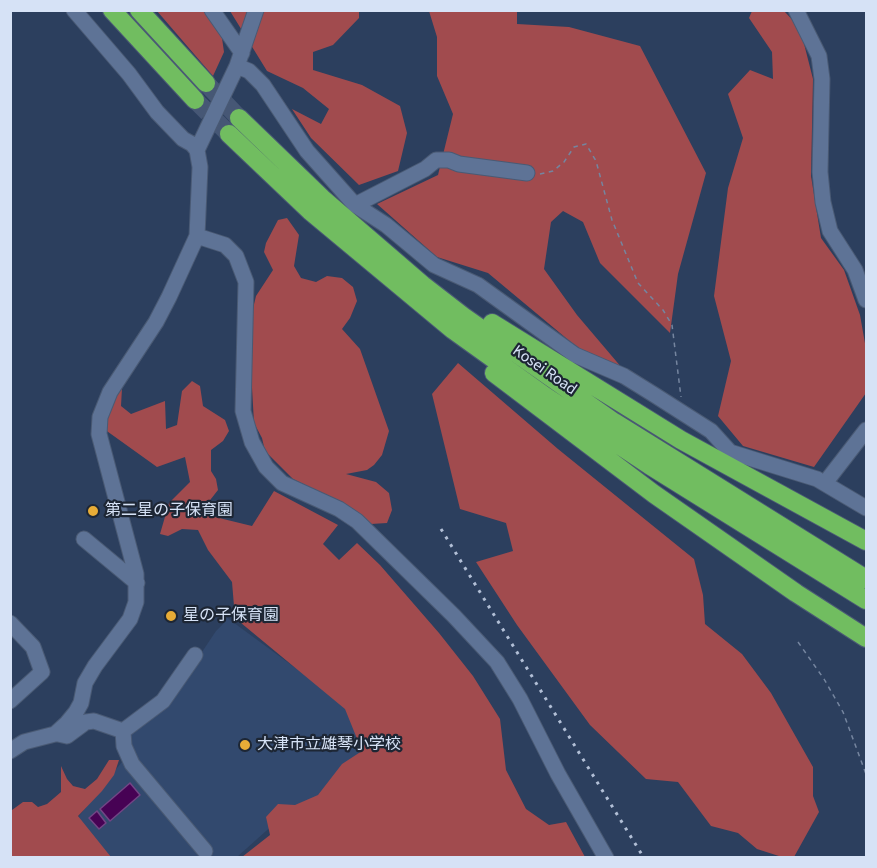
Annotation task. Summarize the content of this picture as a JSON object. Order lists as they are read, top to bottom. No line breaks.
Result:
{"streets":{"highway":["Kosei Road"]},"places":["第二星の子保育園","星の子保育園","大津市立雄琴小学校"]}
